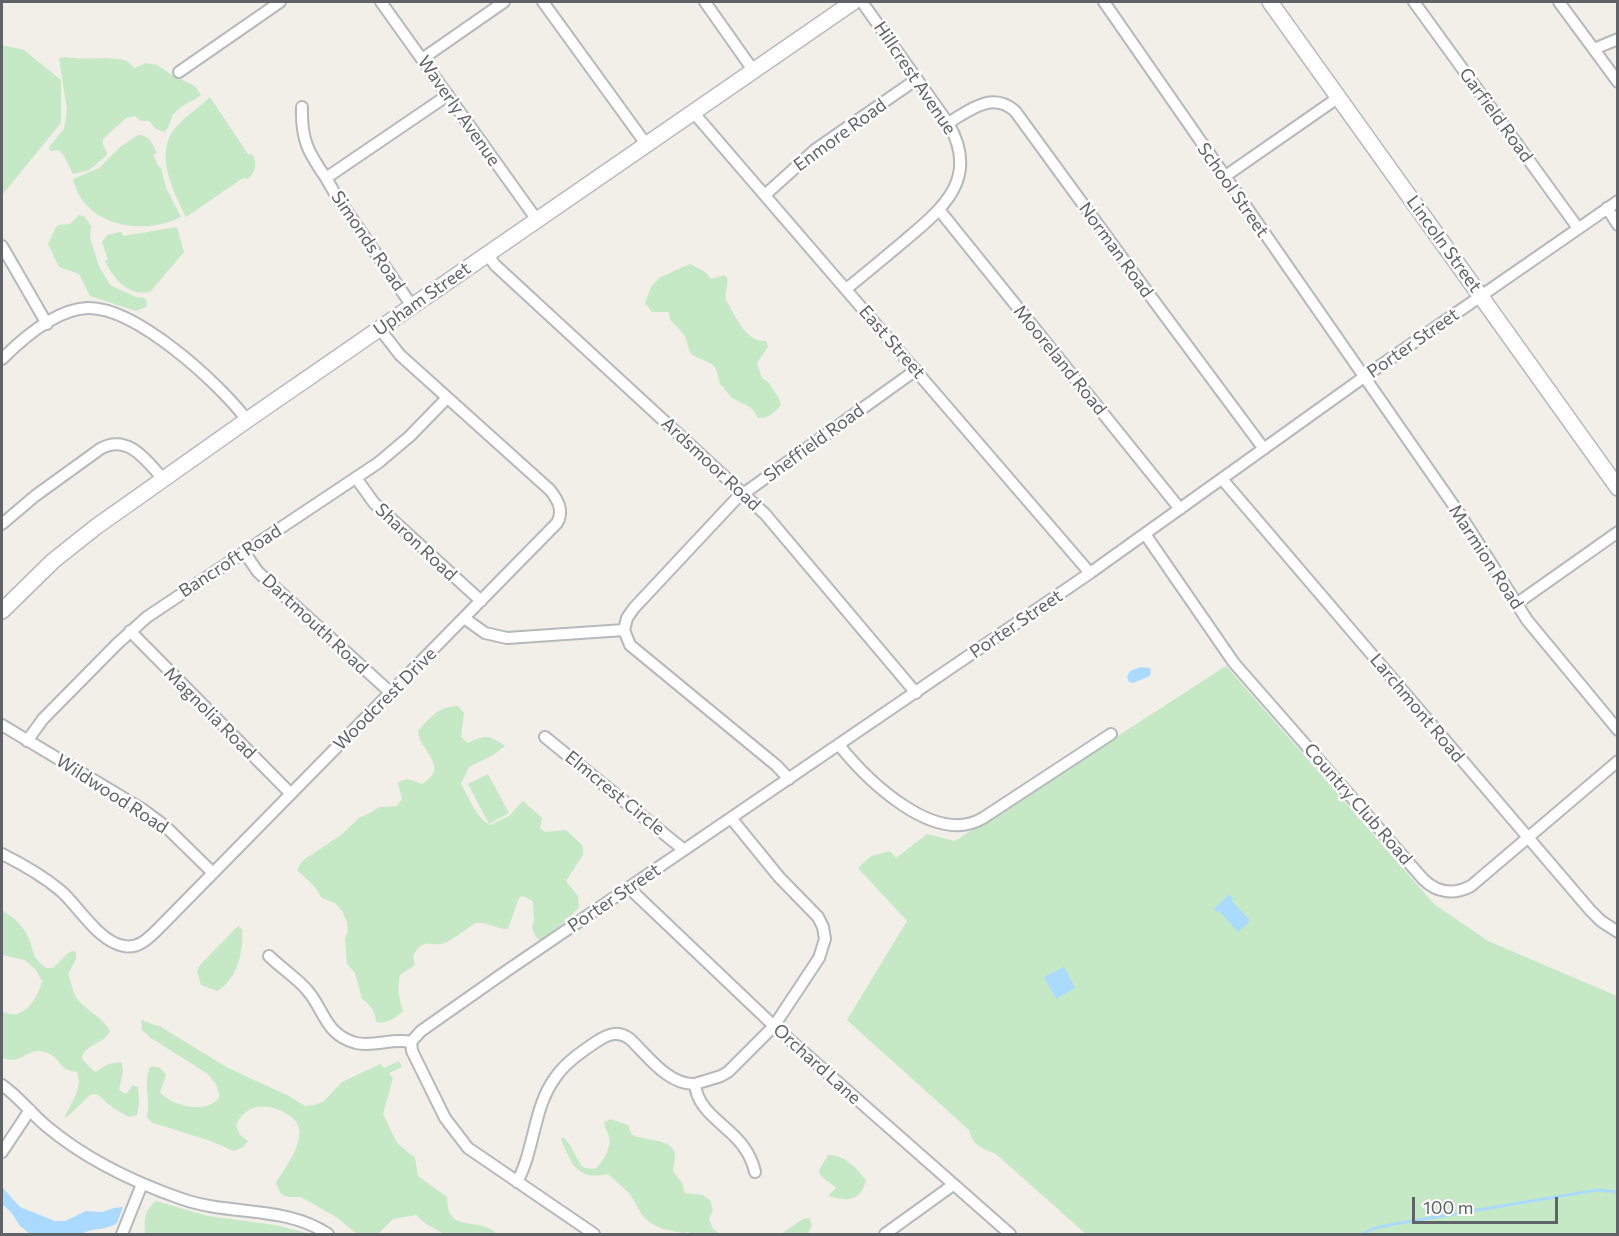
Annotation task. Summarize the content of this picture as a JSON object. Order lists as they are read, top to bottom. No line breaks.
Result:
{"streets":{"main road":["Lincoln Street","Upham Street"],"street":["Hillcrest Avenue","Waverly Avenue","Garfield Road","Enmore Road","School Street","Simonds Road","Norman Road","East Street","Porter Street","Mooreland Road","Sheffield Road","Ardsmoor Road","Sharon Road","Marmion Road","Bancroft Road","Dartmouth Road","Woodcrest Drive","Larchmont Road","Magnolia Road","Elmcrest Circle","Wildwood Road","Country Club Road","Orchard Lane"]},"crossings":[["Hillcrest Avenue","Enmore Road"],["Hillcrest Avenue","Norman Road"],["Hillcrest Avenue","East Street"],["Hillcrest Avenue","Mooreland Road"],["Waverly Avenue","Simonds Road"],["Waverly Avenue","Upham Street"],["Garfield Road","Porter Street"],["Enmore Road","East Street"],["School Street","Porter Street"],["School Street","Marmion Road"],["Simonds Road","Upham Street"],["Lincoln Street","Porter Street"],["Norman Road","Porter Street"],["Upham Street","East Street"],["Upham Street","Ardsmoor Road"],["Upham Street","Woodcrest Drive"],["East Street","Porter Street"],["East Street","Sheffield Road"],["Porter Street","Mooreland Road"],["Porter Street","Ardsmoor Road"],["Porter Street","Marmion Road"],["Porter Street","Larchmont Road"],["Porter Street","Elmcrest Circle"],["Porter Street","Country Club Road"],["Porter Street","Orchard Lane"],["Sheffield Road","Ardsmoor Road"],["Sharon Road","Bancroft Road"],["Sharon Road","Woodcrest Drive"],["Bancroft Road","Dartmouth Road"],["Bancroft Road","Woodcrest Drive"],["Bancroft Road","Magnolia Road"],["Bancroft Road","Wildwood Road"],["Dartmouth Road","Woodcrest Drive"],["Woodcrest Drive","Magnolia Road"],["Woodcrest Drive","Wildwood Road"],["Larchmont Road","Country Club Road"]],"scale_bar":"100 m"}
